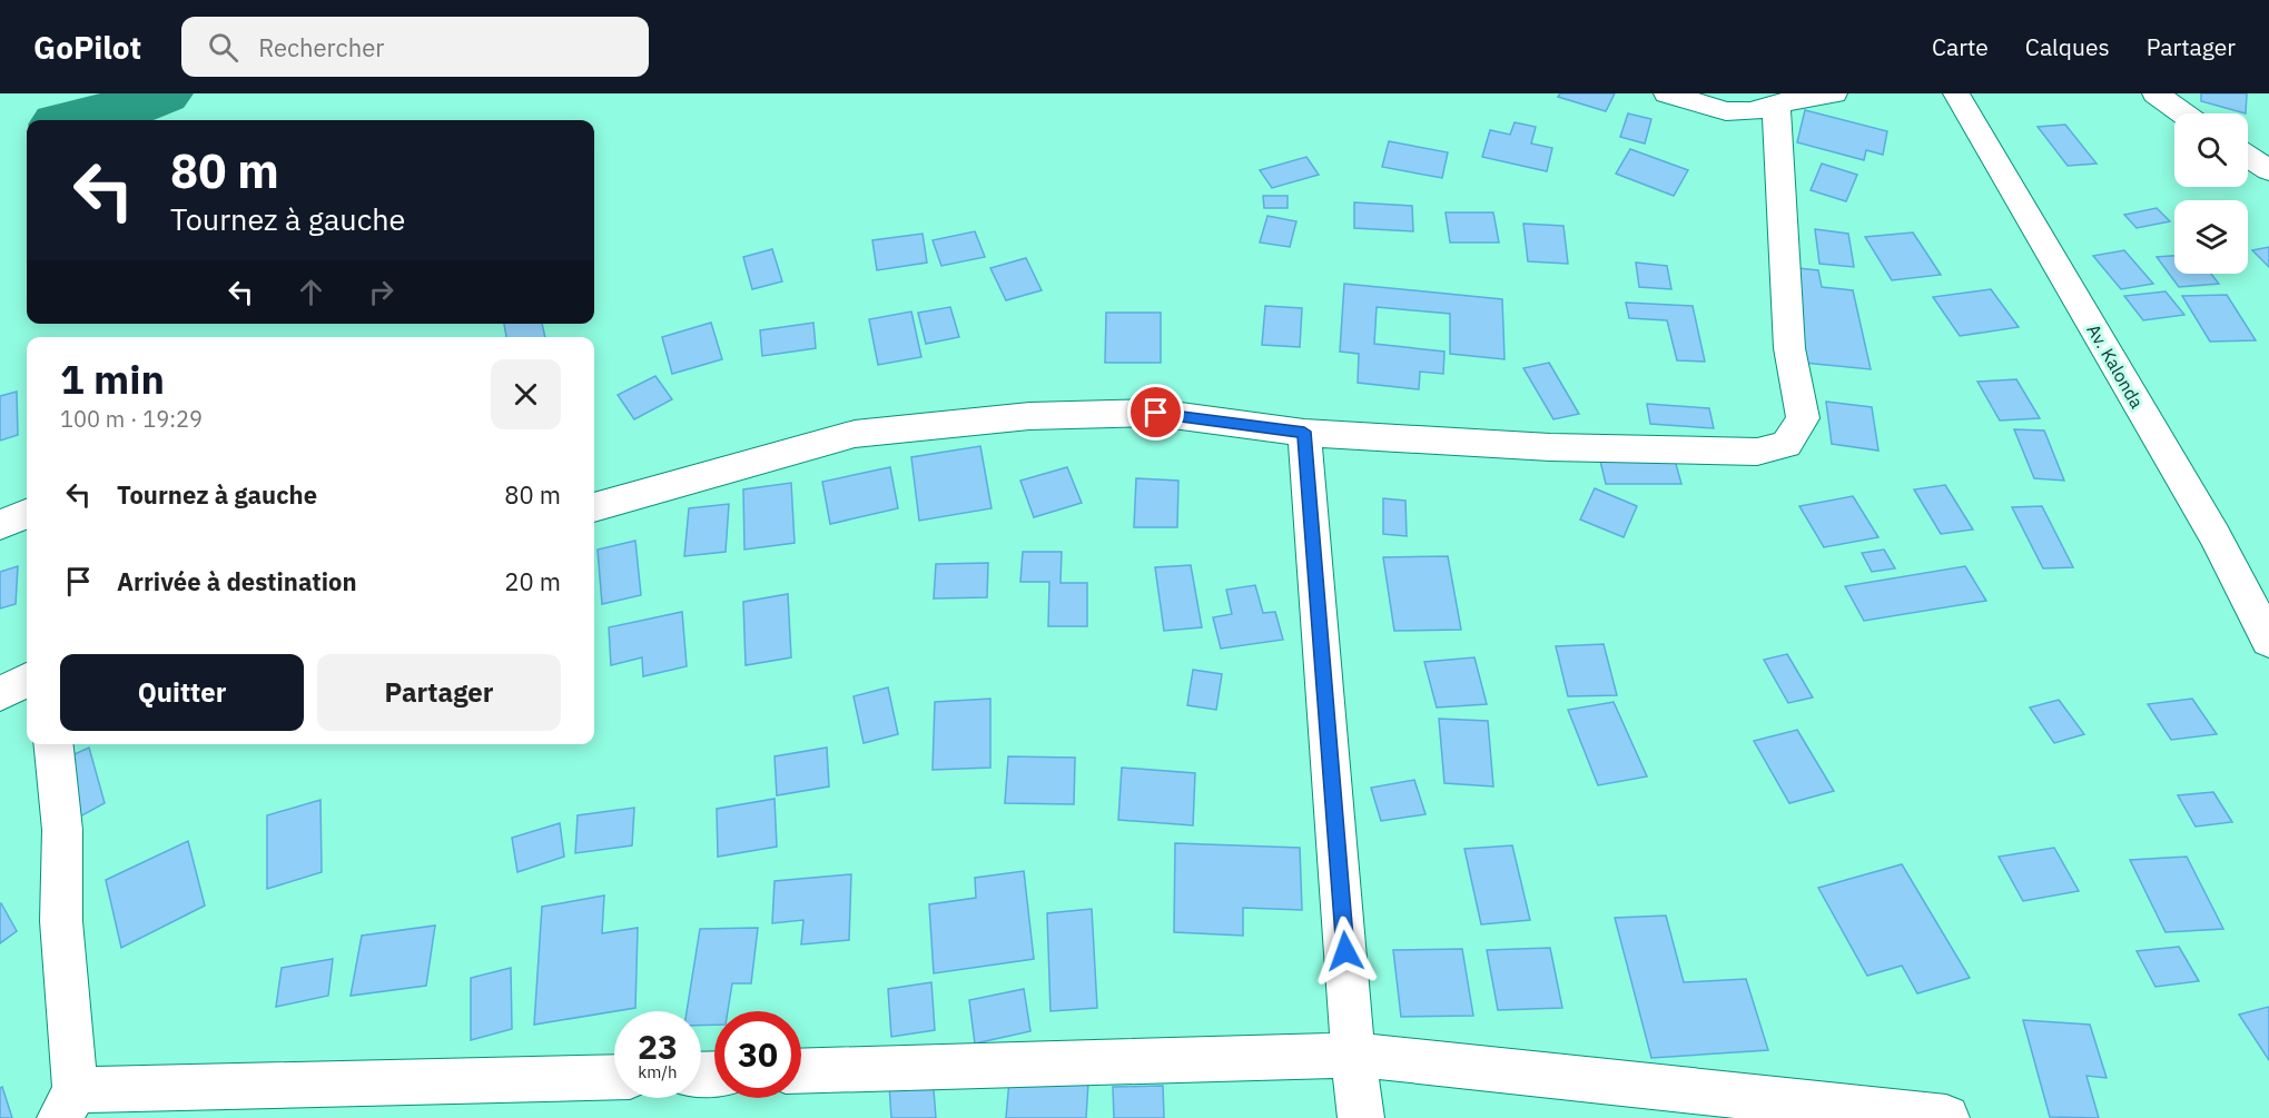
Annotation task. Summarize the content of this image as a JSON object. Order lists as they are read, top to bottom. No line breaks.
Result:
{"streets":{"street":["Av. Kalonda"]},"page":{"header":"GoPilot","search":"Rechercher","nav":["Carte","Calques","Partager"],"turn":["80 m","Tournez à gauche"],"heading":["1 min","100 m · 19:29"],"list":[{"name":"Tournez à gauche","value":"80 m"},{"name":"Arrivée à destination","value":"20 m"}],"buttons":["Quitter","Partager"],"speed":"23 km/h","limit":"30"}}
